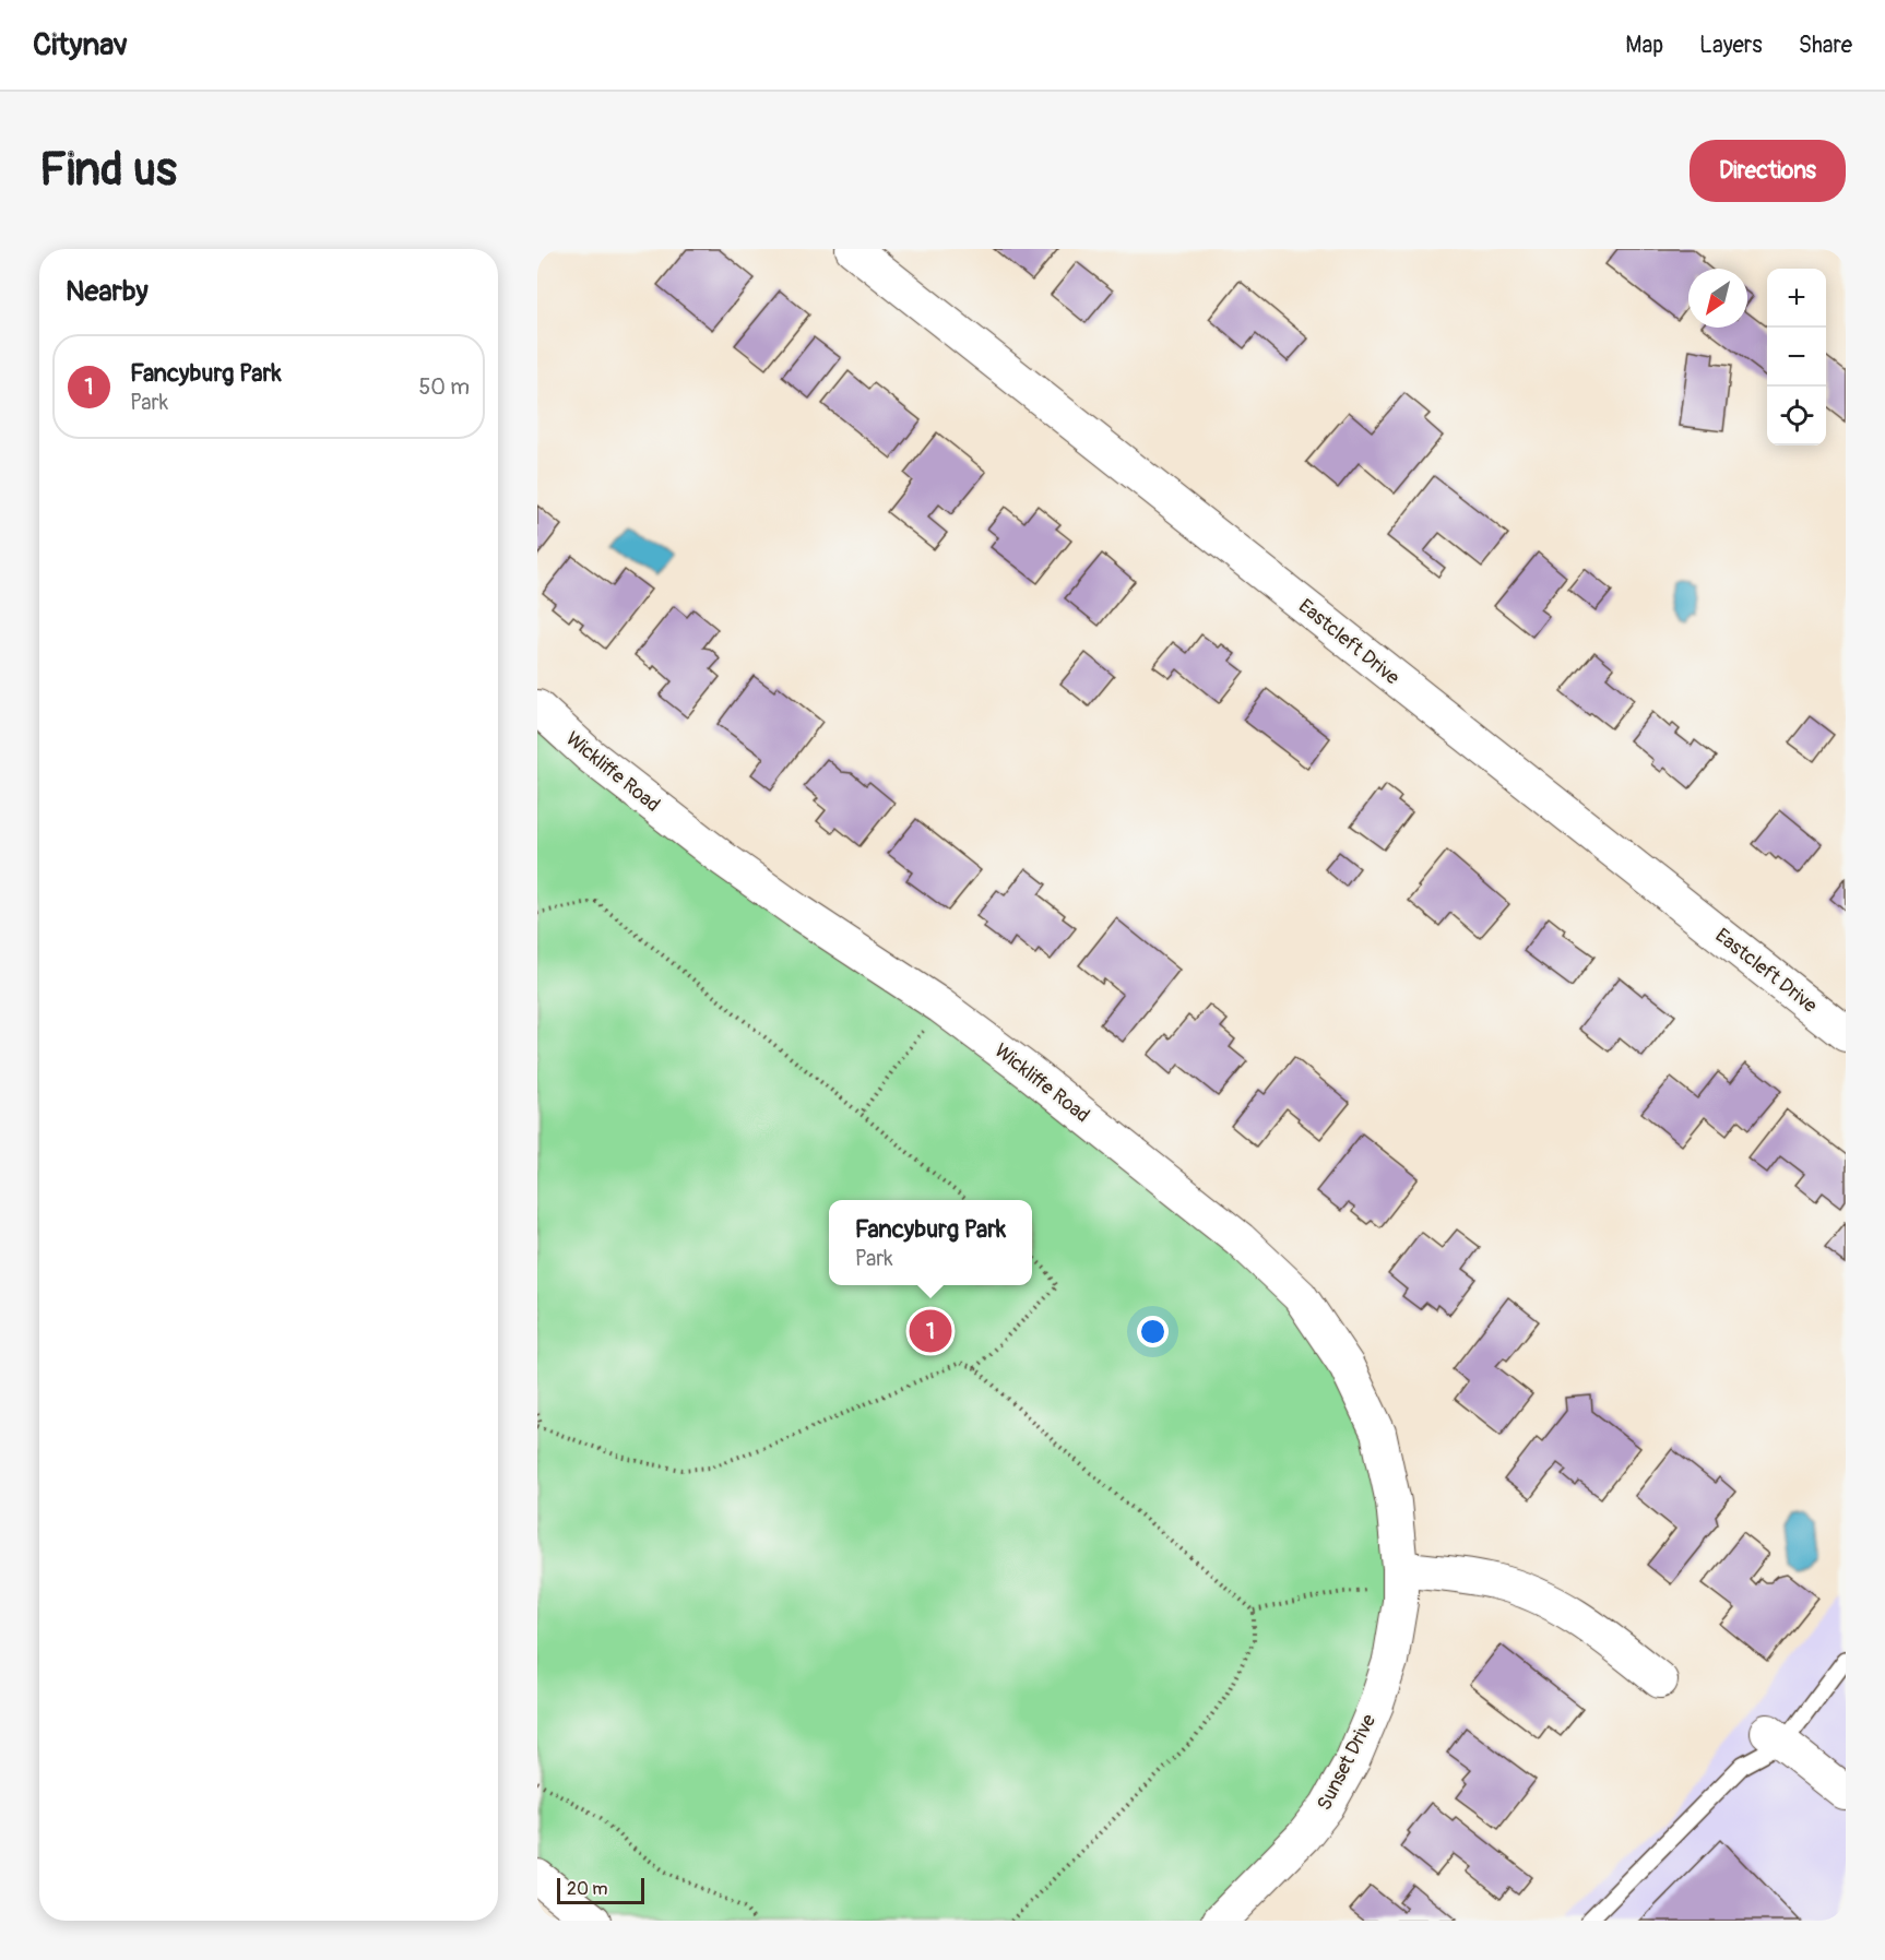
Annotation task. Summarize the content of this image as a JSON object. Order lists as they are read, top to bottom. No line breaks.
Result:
{"streets":{"street":["Eastcleft Drive","Wickliffe Road","Sunset Drive"]},"crossings":[["Wickliffe Road","Sunset Drive"]],"scale_bar":"20 m","north":"bottom left","page":{"header":"Citynav","nav":["Map","Layers","Share"],"buttons":"Directions","title":"Find us","heading":"Nearby","map_buttons":["+","−"],"list":[{"mark":"1","name":"Fancyburg Park","note":"Park","value":"50 m"}],"popup":["Fancyburg Park","Park"],"pins":"1","scale":"20 m"}}
